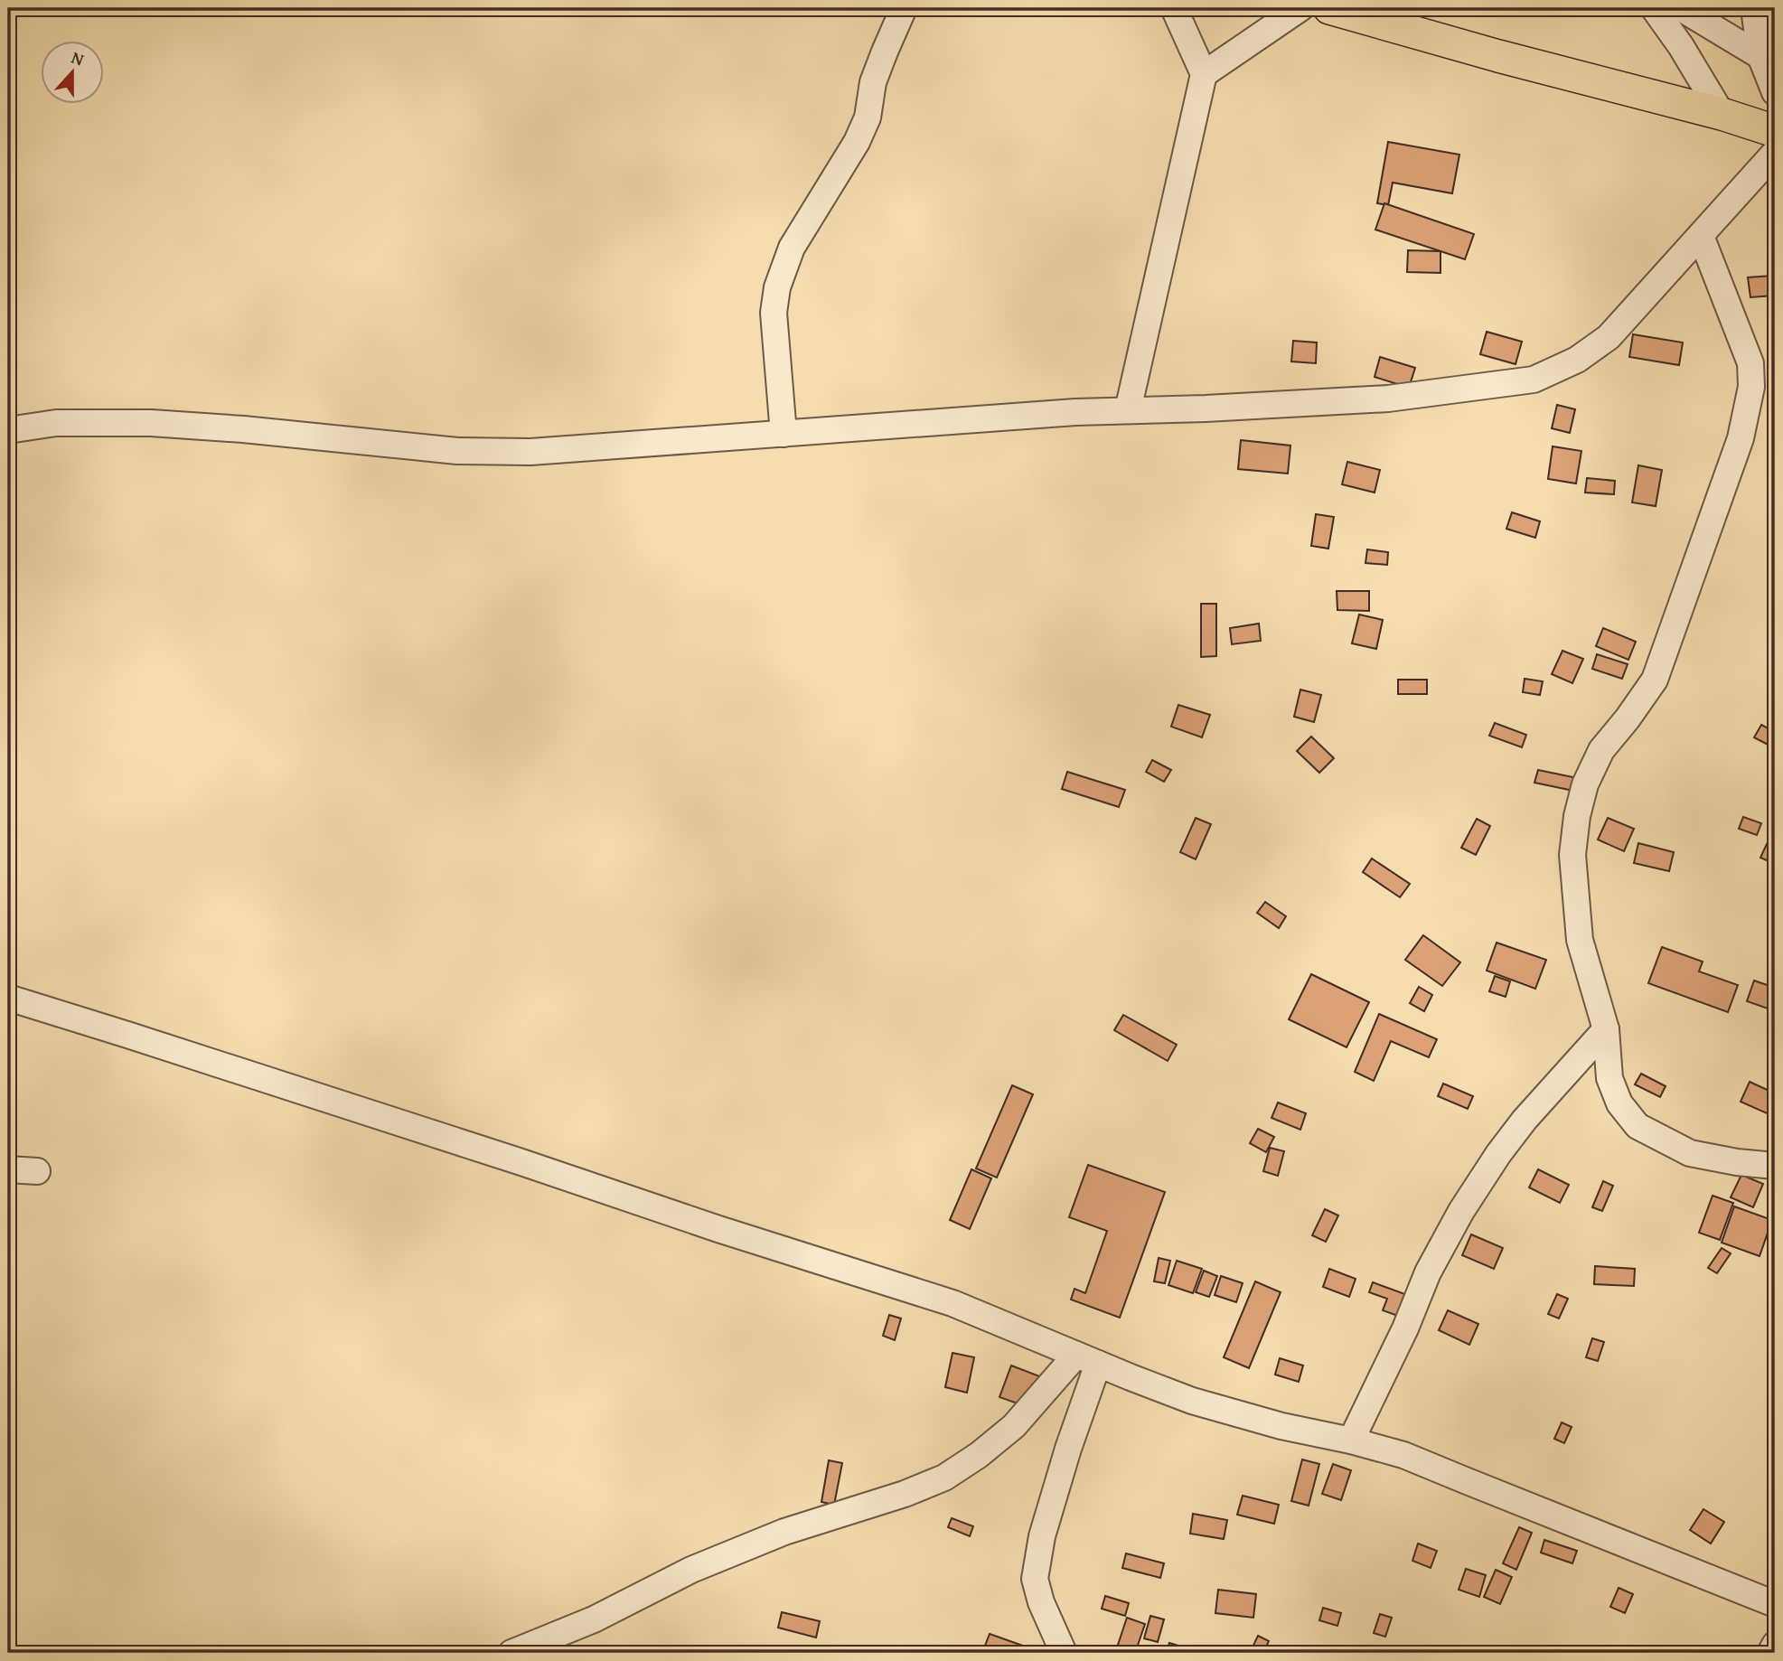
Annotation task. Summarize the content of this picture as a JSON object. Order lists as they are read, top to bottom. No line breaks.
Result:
{"north":"top"}
